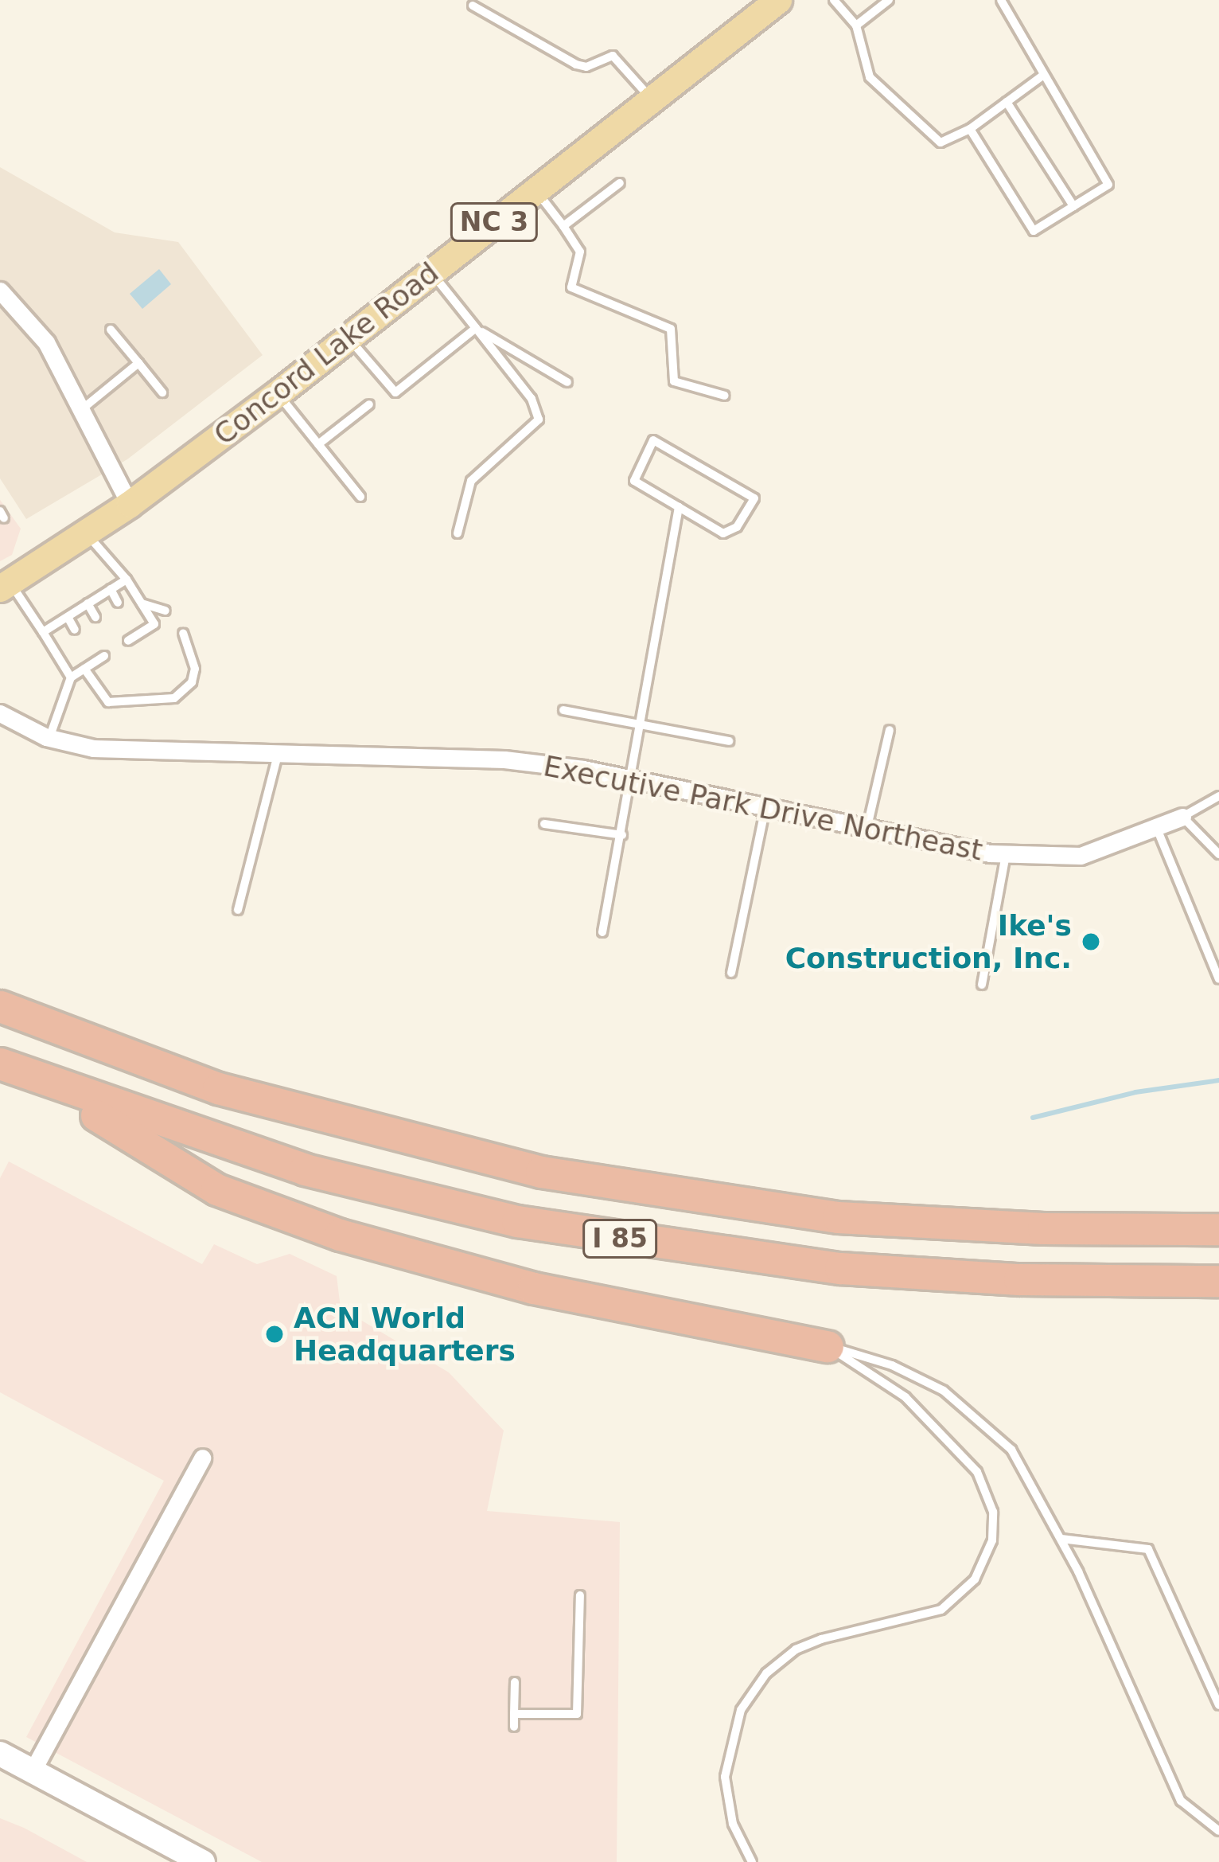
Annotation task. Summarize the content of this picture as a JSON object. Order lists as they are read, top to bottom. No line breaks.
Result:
{"streets":{"highway":["I 85"],"main road":["NC 3","Concord Lake Road"],"street":["Executive Park Drive Northeast"]},"places":["Ike's Construction, Inc.","ACN World Headquarters"]}
